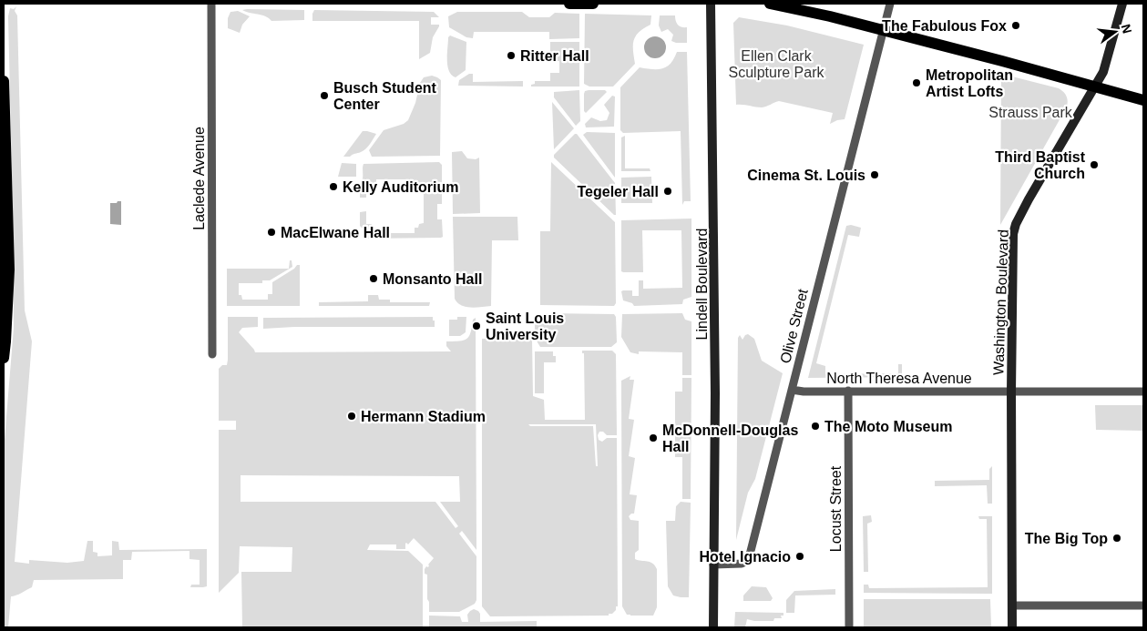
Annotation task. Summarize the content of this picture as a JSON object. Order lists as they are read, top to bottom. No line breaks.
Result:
{"streets":{"main road":["Lindell Boulevard","Washington Boulevard"],"street":["Laclede Avenue","Olive Street","North Theresa Avenue","Locust Street"]},"crossings":[["Lindell Boulevard","Olive Street"],["Washington Boulevard","North Theresa Avenue"],["Olive Street","North Theresa Avenue"],["North Theresa Avenue","Locust Street"]],"parks":["Ellen Clark Sculpture Park","Strauss Park"],"places":["The Fabulous Fox","Ritter Hall","Metropolitan Artist Lofts","Busch Student Center","Third Baptist Church","Cinema St. Louis","Kelly Auditorium","Tegeler Hall","MacElwane Hall","Monsanto Hall","Saint Louis University","Hermann Stadium","The Moto Museum","McDonnell-Douglas Hall","The Big Top","Hotel Ignacio"],"north":"right"}
